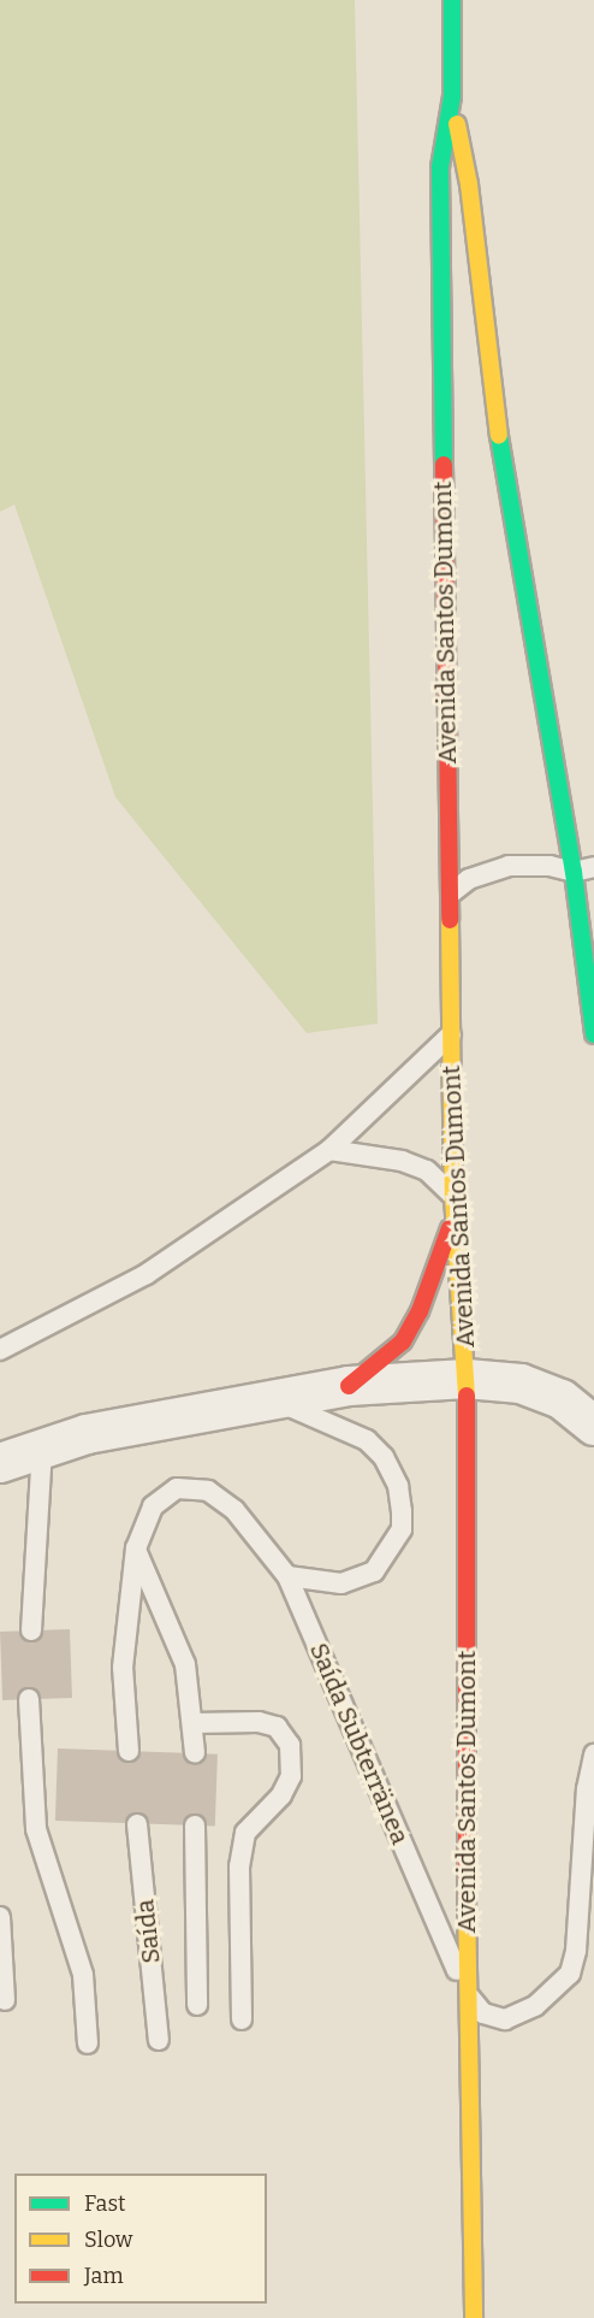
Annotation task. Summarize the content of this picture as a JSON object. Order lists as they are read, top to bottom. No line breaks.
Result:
{"streets":{"main road":["Avenida Santos Dumont"],"lane":["Saída Subterränea","Saída"]},"crossings":[["Avenida Santos Dumont","Saída Subterränea"]],"legend":["Fast","Slow","Jam"]}
